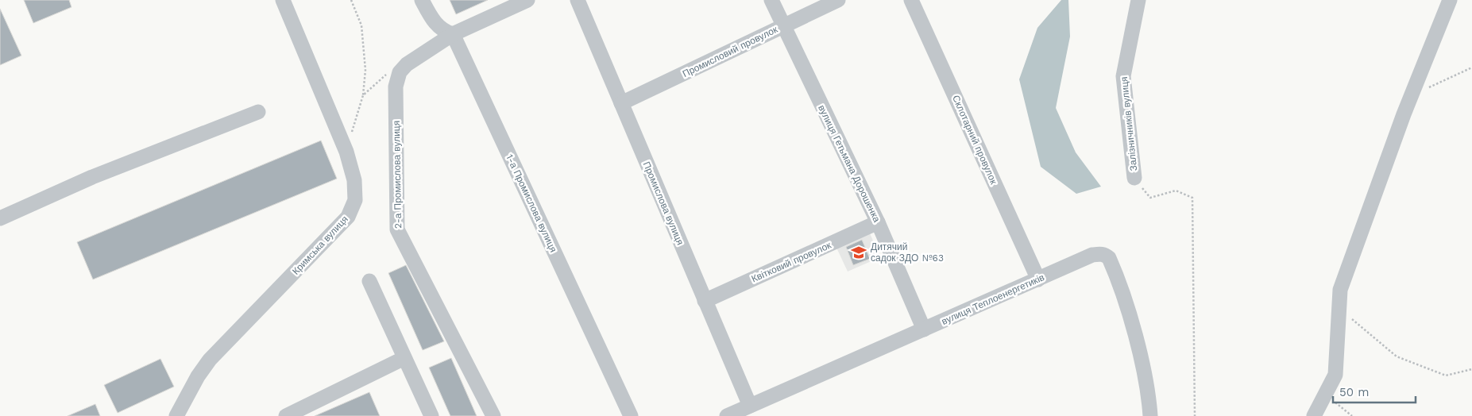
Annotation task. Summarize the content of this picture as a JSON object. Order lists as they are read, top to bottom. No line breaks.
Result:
{"streets":{"street":["Промисловий провулок","Залізничників вулиця","Склотарний провулок","вулиця Гетьмана Дорошенка","2-а Промислова вулиця","1-а Промислова вулиця","Промислова вулиця","Кримська вулиця","Квітковий провулок","вулиця Теплоенергетиків"]},"crossings":[["Промисловий провулок","вулиця Гетьмана Дорошенка"],["Промисловий провулок","Промислова вулиця"],["Склотарний провулок","вулиця Теплоенергетиків"],["вулиця Гетьмана Дорошенка","Квітковий провулок"],["вулиця Гетьмана Дорошенка","вулиця Теплоенергетиків"],["2-а Промислова вулиця","1-а Промислова вулиця"],["Промислова вулиця","Квітковий провулок"],["Промислова вулиця","вулиця Теплоенергетиків"]],"places":{"school or university":["Дитячий садок ЗДО №63"]},"scale_bar":"50 m"}
